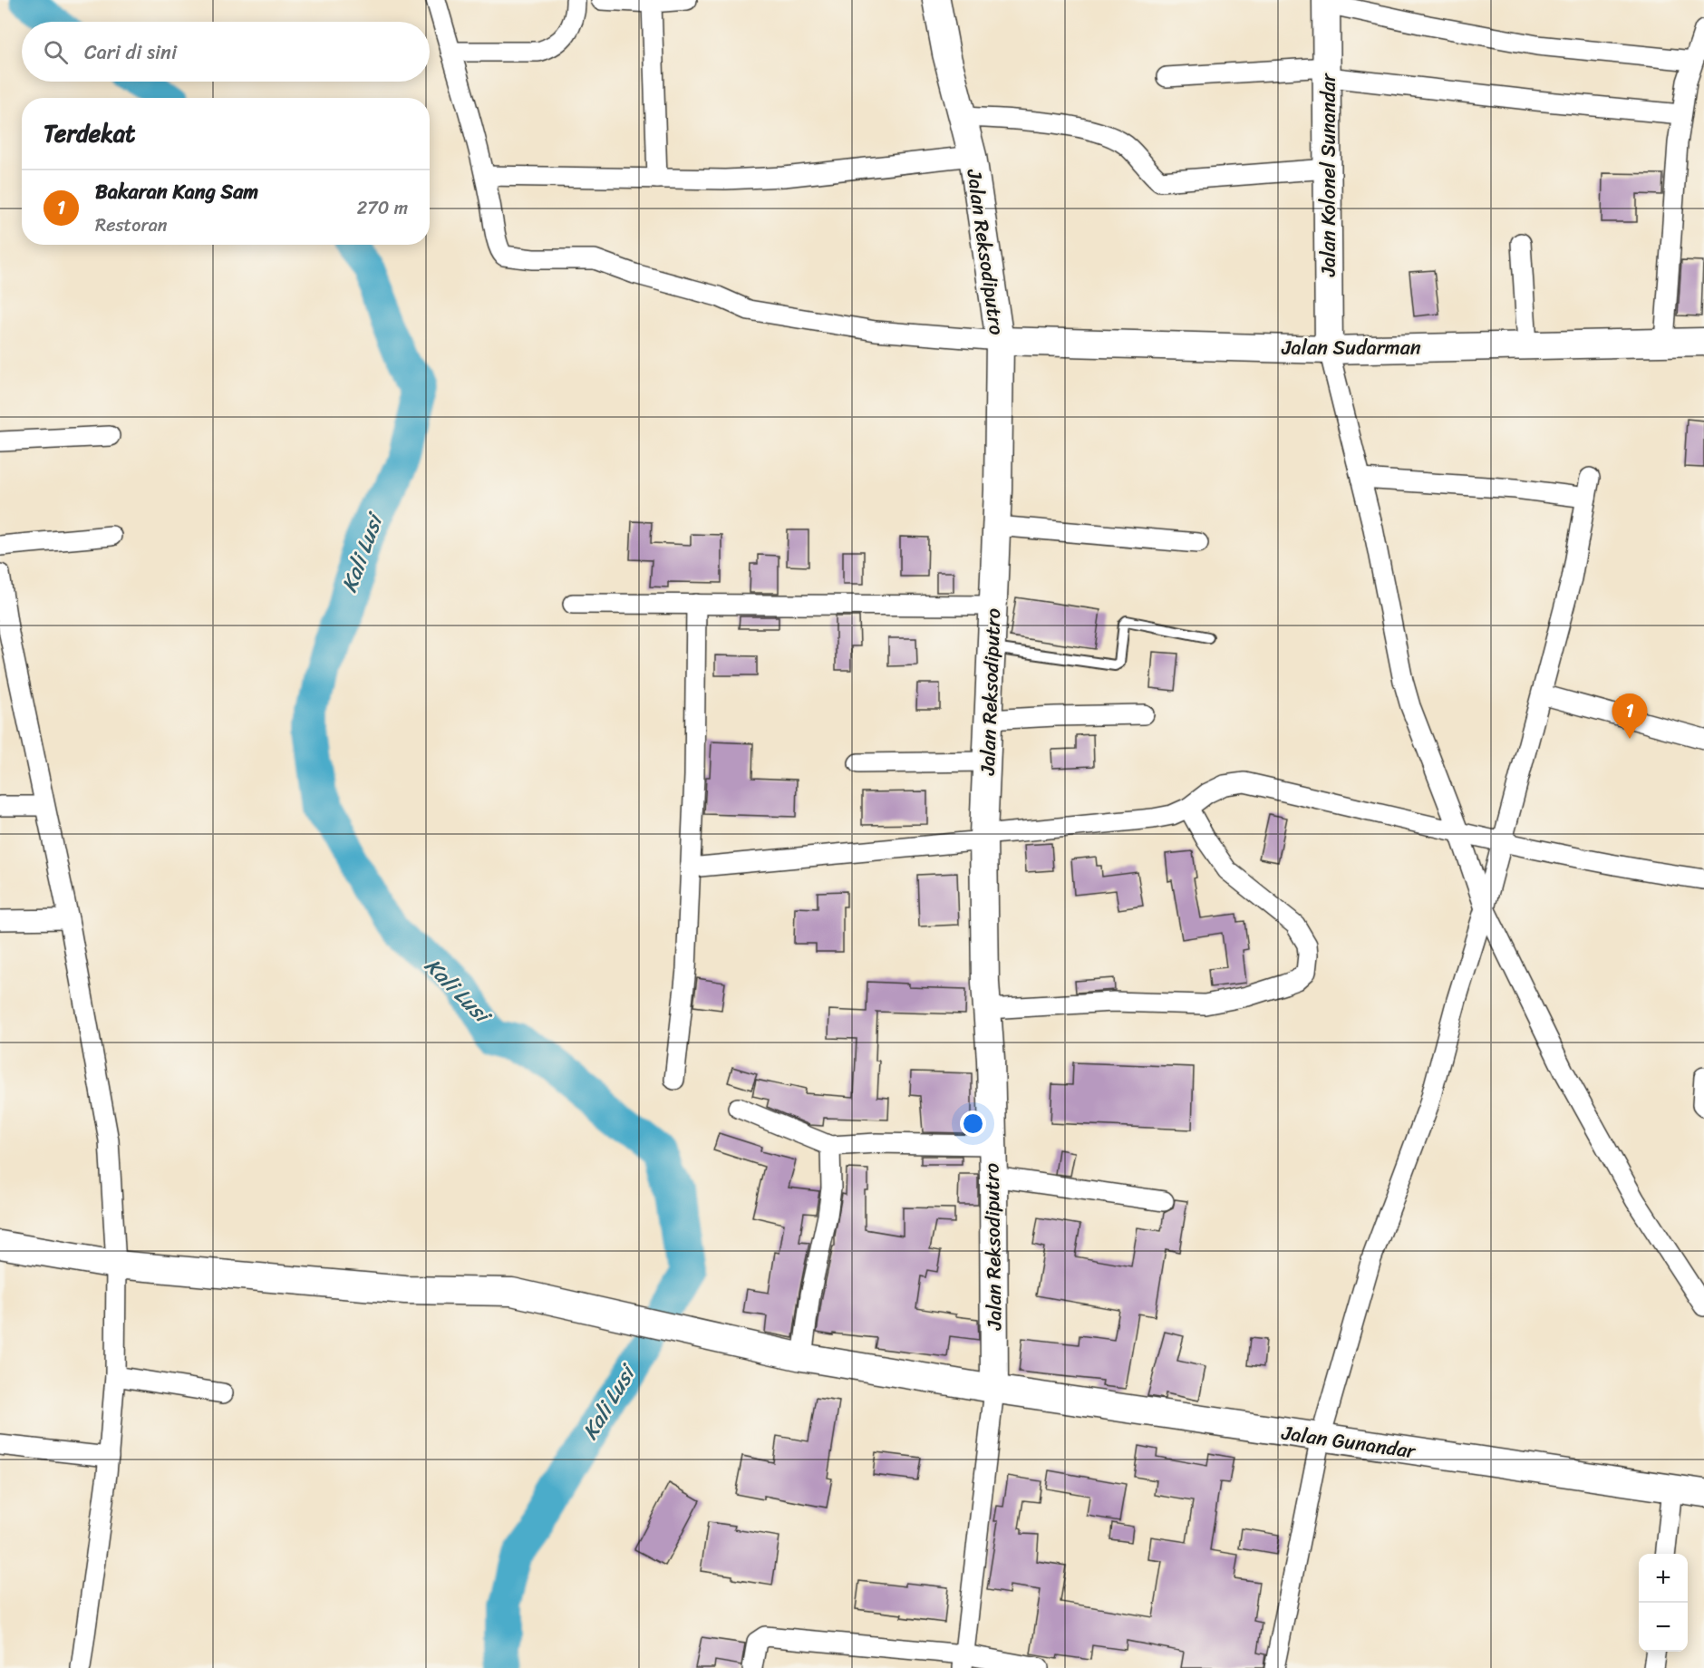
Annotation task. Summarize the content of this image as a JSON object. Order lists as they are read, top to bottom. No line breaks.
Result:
{"streets":{"main road":["Jalan Kolonel Sunandar","Jalan Reksodiputro","Jalan Sudarman","Jalan Gunandar"]},"crossings":[["Jalan Kolonel Sunandar","Jalan Sudarman"],["Jalan Reksodiputro","Jalan Sudarman"],["Jalan Reksodiputro","Jalan Gunandar"]],"water":["Kali Lusi"],"page":{"search":"Cari di sini","heading":"Terdekat","list":[{"mark":"1","name":"Bakaran Kang Sam","note":"Restoran","value":"270 m"}],"pins":"1","map_buttons":["+","−"]}}
